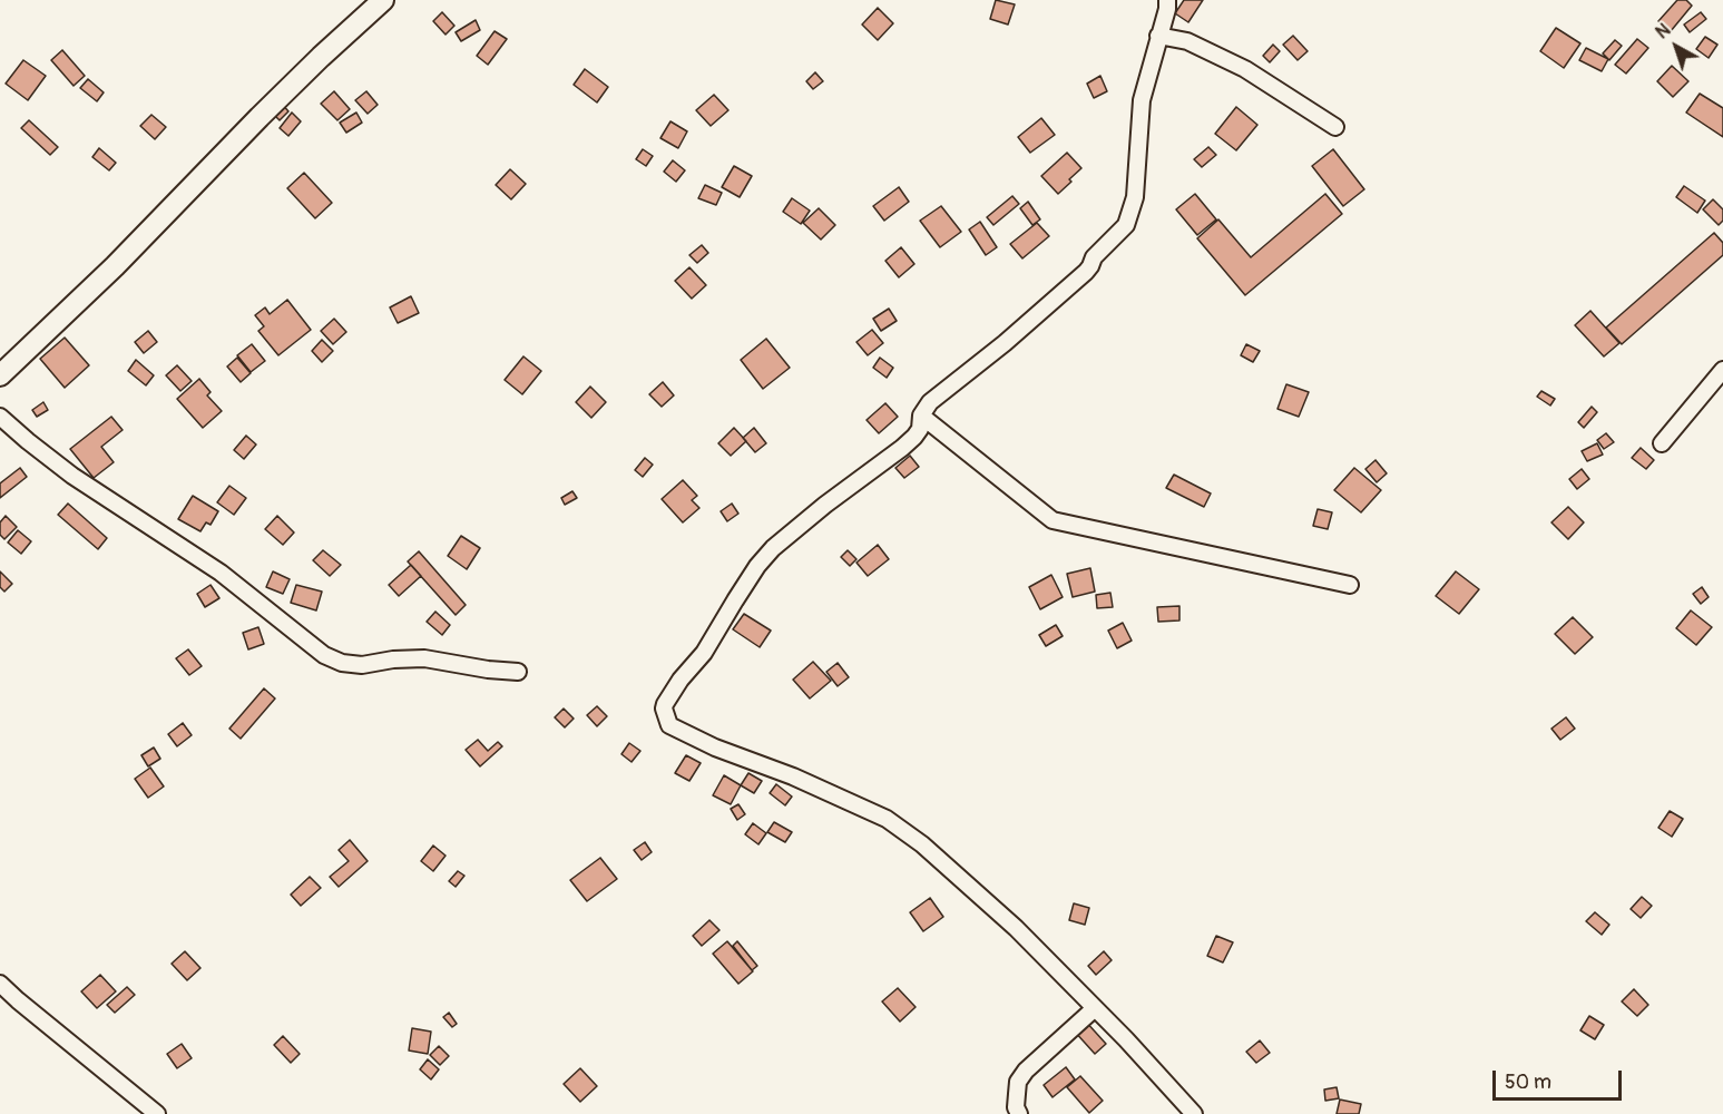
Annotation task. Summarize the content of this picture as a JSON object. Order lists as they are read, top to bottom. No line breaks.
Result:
{"scale_bar":"50 m","north":"top left"}
